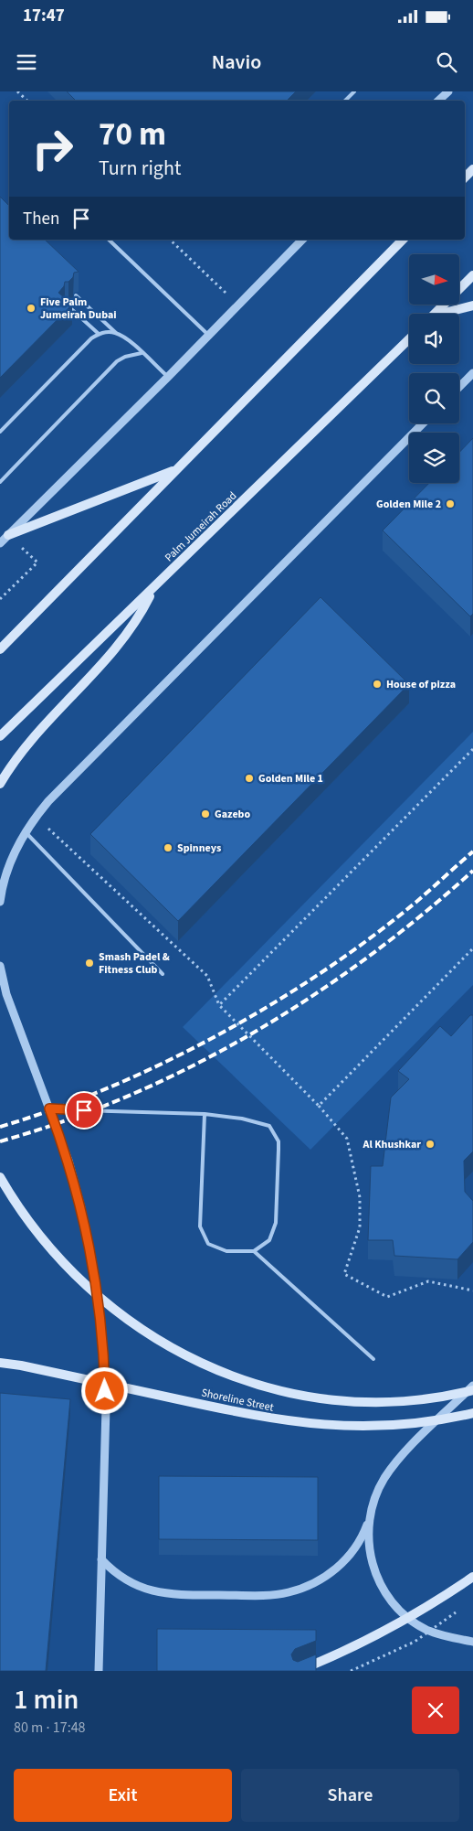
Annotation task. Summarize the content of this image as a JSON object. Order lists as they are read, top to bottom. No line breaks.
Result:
{"streets":{"main road":["Palm Jumeirah Road","Shoreline Street"]},"places":["Five Palm Jumeirah Dubai","Golden Mile 2","House of pizza","Golden Mile 1","Gazebo","Spinneys","Smash Padel & Fitness Club","Al Khushkar"],"north":"right","page":{"status":"17:47","header":"Navio","turn":["70 m","Turn right"],"then":"Then","heading":["1 min","80 m · 17:48"],"buttons":["Exit","Share"]}}
